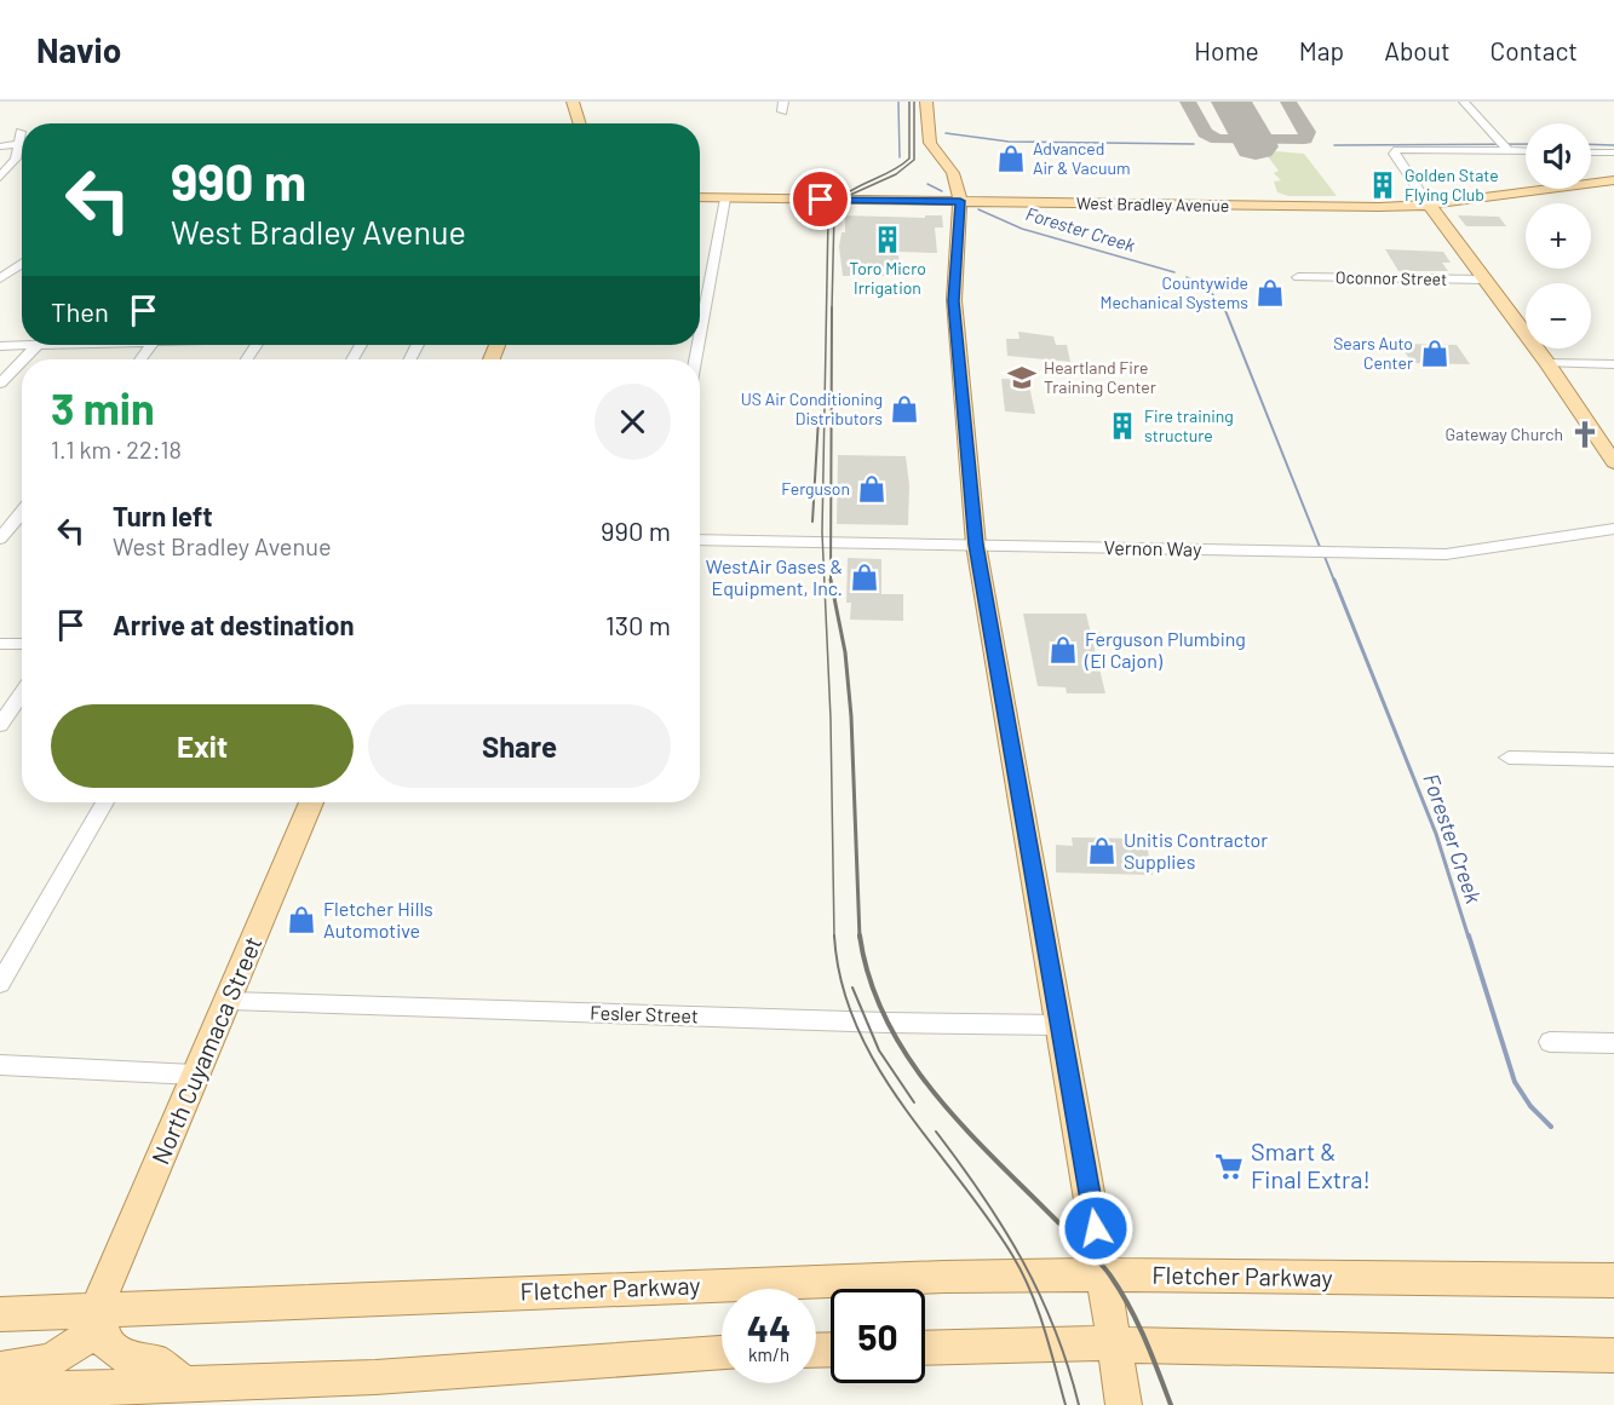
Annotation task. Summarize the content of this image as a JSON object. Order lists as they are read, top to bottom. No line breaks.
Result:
{"streets":{"main road":["West Bradley Avenue","North Cuyamaca Street","Fletcher Parkway"],"street":["Oconnor Street","Vernon Way","Fesler Street"]},"crossings":[["Fesler Street","North Cuyamaca Street"],["North Cuyamaca Street","Fletcher Parkway"]],"water":["Forester Creek"],"places":{"shop":["Advanced Air & Vacuum","Countywide Mechanical Systems","Sears Auto Center","US Air Conditioning Distributors","Ferguson","WestAir Gases & Equipment, Inc.","Ferguson Plumbing (El Cajon)","Unitis Contractor Supplies","Fletcher Hills Automotive"],"building":["Golden State Flying Club","Toro Micro Irrigation","Fire training structure"],"school or university":["Heartland Fire Training Center"],"church":["Gateway Church"],"supermarket":["Smart & Final Extra!"]},"page":{"header":"Navio","nav":["Home","Map","About","Contact"],"map_buttons":["+","−"],"turn":["990 m","West Bradley Avenue"],"then":"Then","heading":["3 min","1.1 km · 22:18"],"list":[{"name":"Turn left","note":"West Bradley Avenue","value":"990 m"},{"name":"Arrive at destination","value":"130 m"}],"buttons":["Exit","Share"],"speed":"44 km/h","limit":"50"}}
